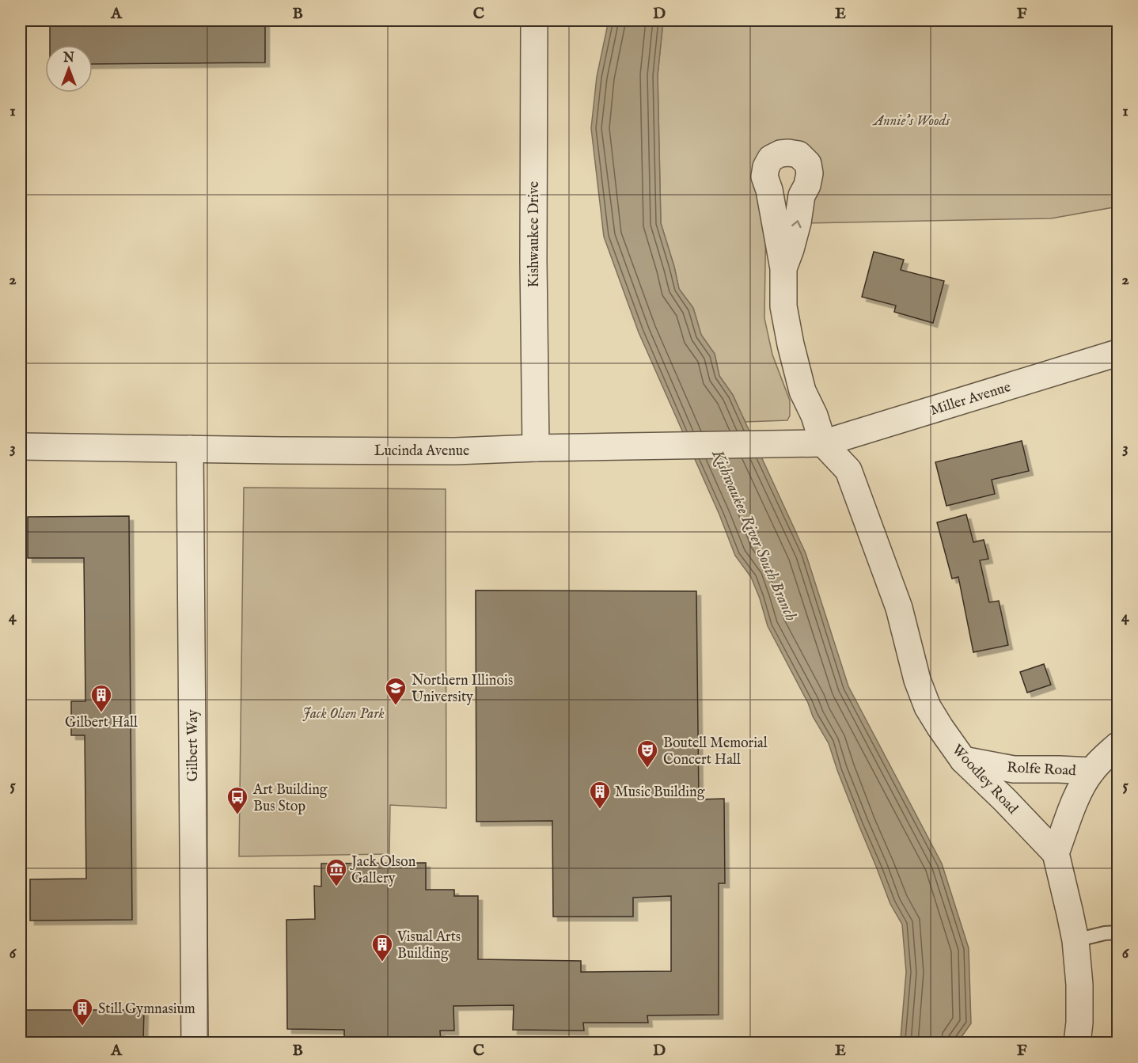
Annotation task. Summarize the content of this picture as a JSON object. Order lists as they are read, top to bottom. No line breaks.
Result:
{"streets":{"street":["Kishwaukee Drive","Miller Avenue","Lucinda Avenue","Gilbert Way","Rolfe Road","Woodley Road"]},"crossings":[["Kishwaukee Drive","Lucinda Avenue"],["Miller Avenue","Lucinda Avenue"],["Miller Avenue","Woodley Road"],["Lucinda Avenue","Gilbert Way"],["Lucinda Avenue","Woodley Road"],["Rolfe Road","Woodley Road"]],"water":["Kishwaukee River South Branch"],"parks":["Annie's Woods","Jack Olsen Park"],"places":{"school or university":["Northern Illinois University"],"building":["Gilbert Hall","Music Building","Visual Arts Building","Still Gymnasium"],"theatre":["Boutell Memorial Concert Hall"],"bus stop":["Art Building Bus Stop"],"museum":["Jack Olson Gallery"]},"north":"top","grid":{"columns":["A","B","C","D","E","F"],"rows":["1","2","3","4","5","6"]}}
